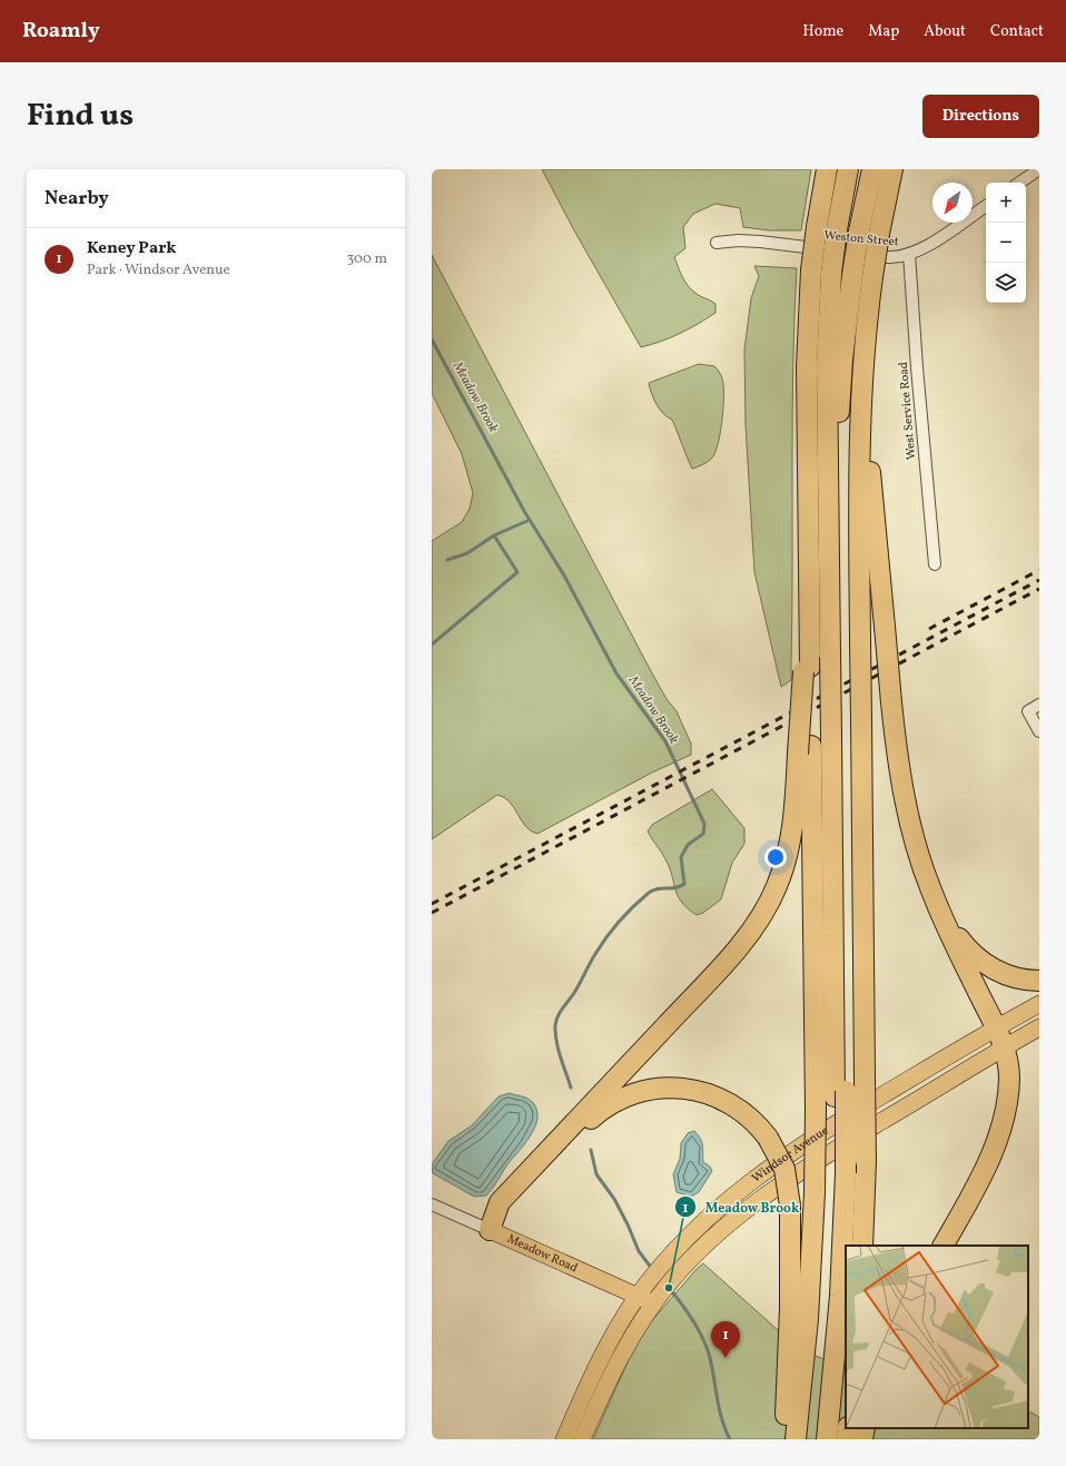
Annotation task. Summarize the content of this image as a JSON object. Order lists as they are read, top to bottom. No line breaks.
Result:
{"streets":{"main road":["Windsor Avenue","Meadow Road"],"street":["Weston Street","West Service Road"]},"crossings":[["Weston Street","West Service Road"],["Windsor Avenue","Meadow Road"]],"water":["Meadow Brook"],"places":["Meadow Brook"],"north":"bottom left","page":{"header":"Roamly","nav":["Home","Map","About","Contact"],"title":"Find us","buttons":"Directions","heading":"Nearby","map_buttons":["+","−"],"list":[{"mark":"1","name":"Keney Park","note":"Park · Windsor Avenue","value":"300 m"}],"pins":"1"}}
